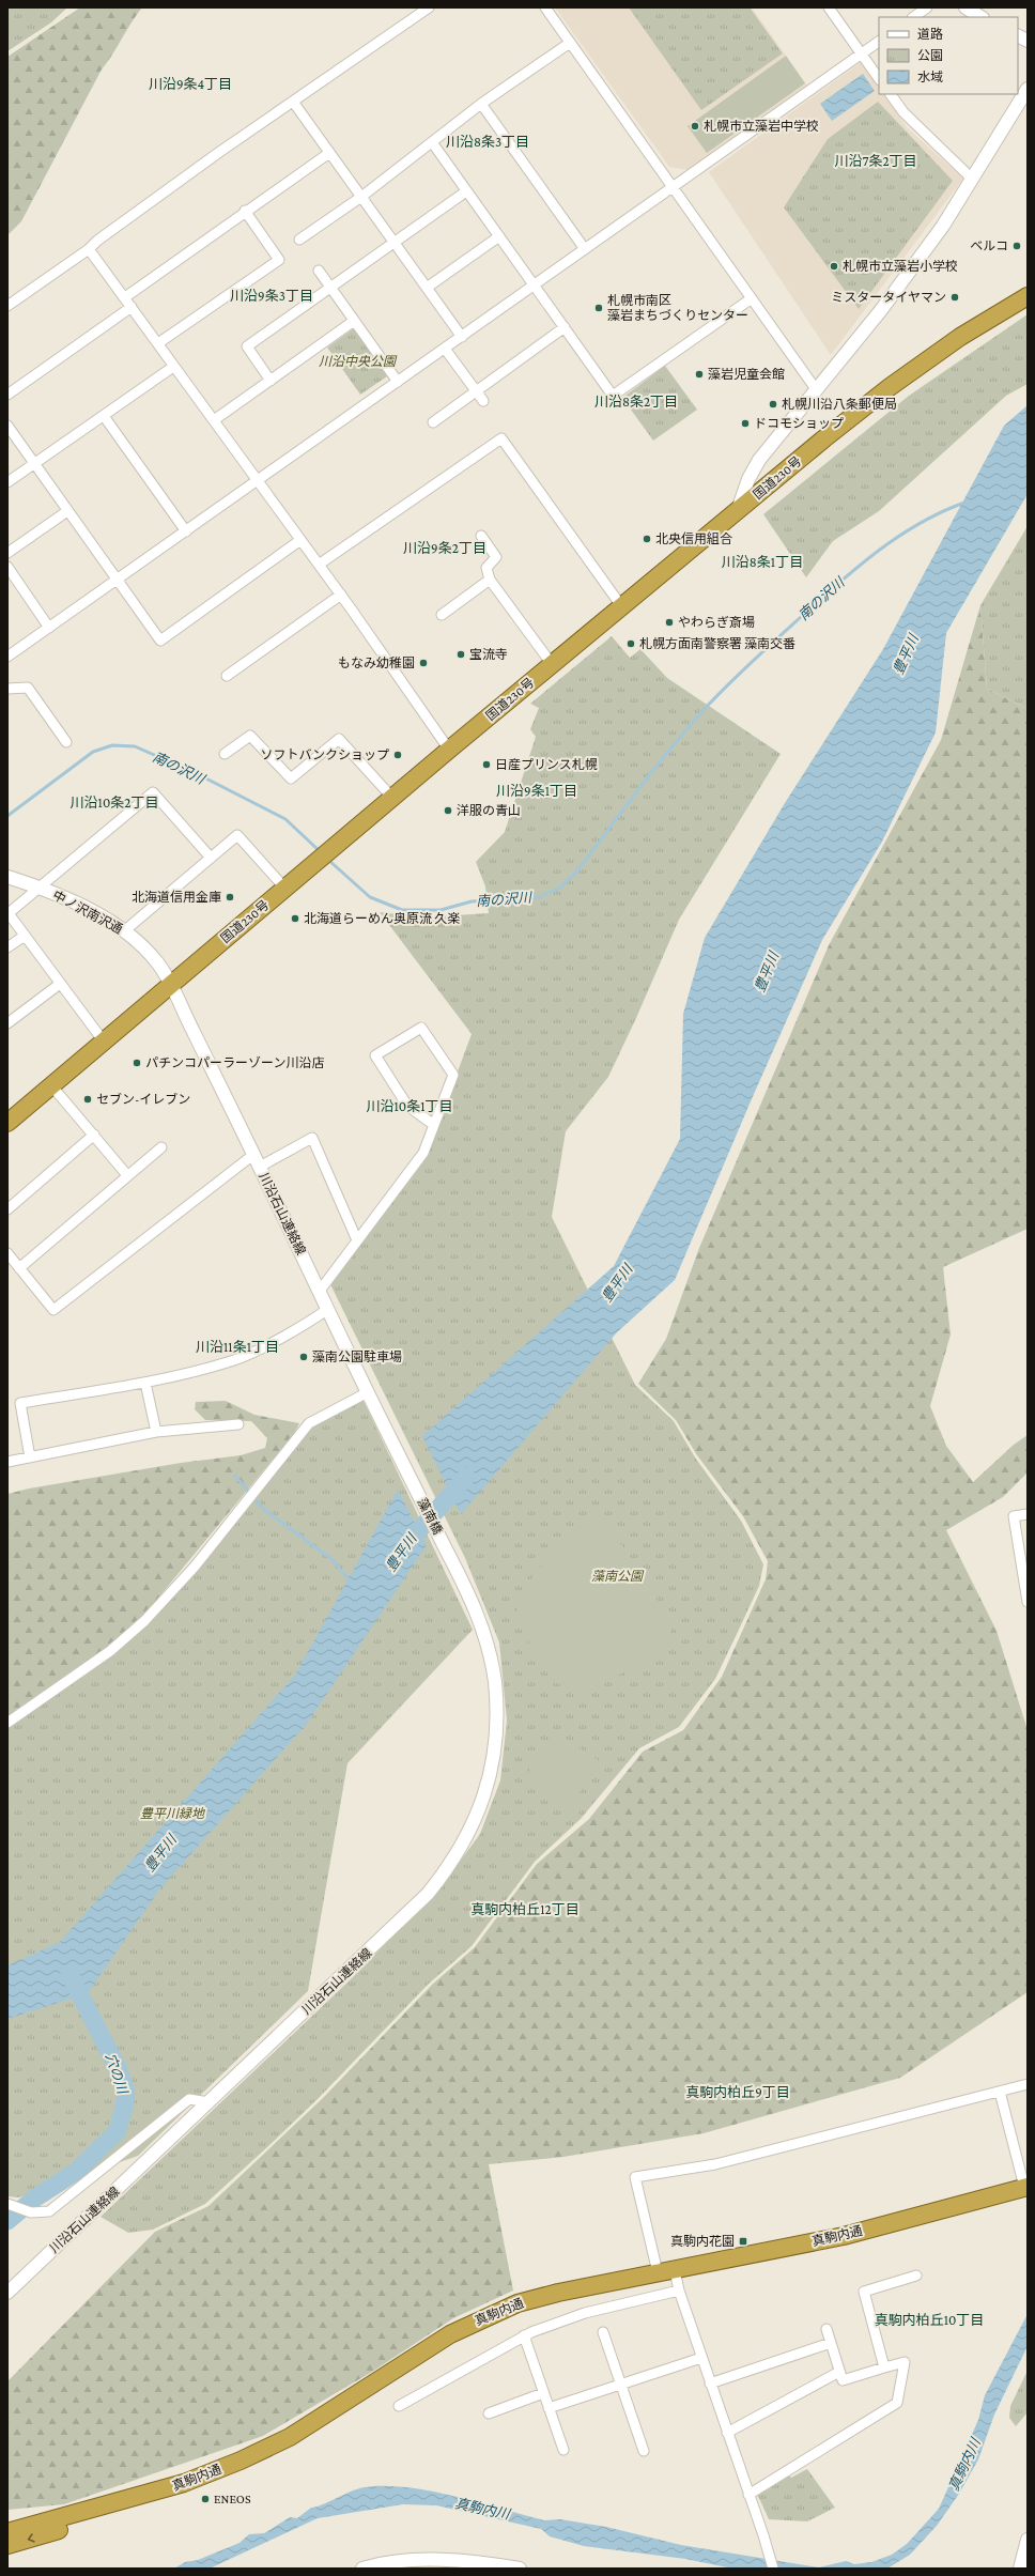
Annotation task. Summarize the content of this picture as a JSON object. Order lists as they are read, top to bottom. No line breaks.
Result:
{"streets":{"highway":["国道230号","真駒内通"],"street":["中ノ沢南沢通","川沿石山連絡線","藻南橋"]},"crossings":[["国道230号","中ノ沢南沢通"],["国道230号","川沿石山連絡線"],["中ノ沢南沢通","川沿石山連絡線"],["川沿石山連絡線","藻南橋"]],"districts":["川沿9条4丁目","川沿8条3丁目","川沿7条2丁目","川沿9条3丁目","川沿8条2丁目","川沿9条2丁目","川沿8条1丁目","川沿9条1丁目","川沿10条2丁目","川沿10条1丁目","川沿11条1丁目","真駒内柏丘12丁目","真駒内柏丘9丁目","真駒内柏丘10丁目"],"water":["南の沢川","豊平川","穴の川","真駒内川"],"parks":["川沿中央公園","藻南公園","豊平川緑地"],"places":{"other":["札幌市立藻岩中学校","ベルコ","札幌市立藻岩小学校","ミスタータイヤマン","札幌市南区 藻岩まちづくりセンター","藻岩児童会館","札幌川沿八条郵便局","ドコモショップ","北央信用組合","やわらぎ斎場","札幌方面南警察署 藻南交番","宝流寺","もなみ幼稚園","ソフトバンクショップ","日産プリンス札幌","洋服の青山","北海道信用金庫","北海道らーめん奥原流 久楽","パチンコパーラーゾーン川沿店","セブン-イレブン","藻南公園駐車場","ENEOS"],"transit":["真駒内花園"]},"legend":["道路","公園","水域"]}
